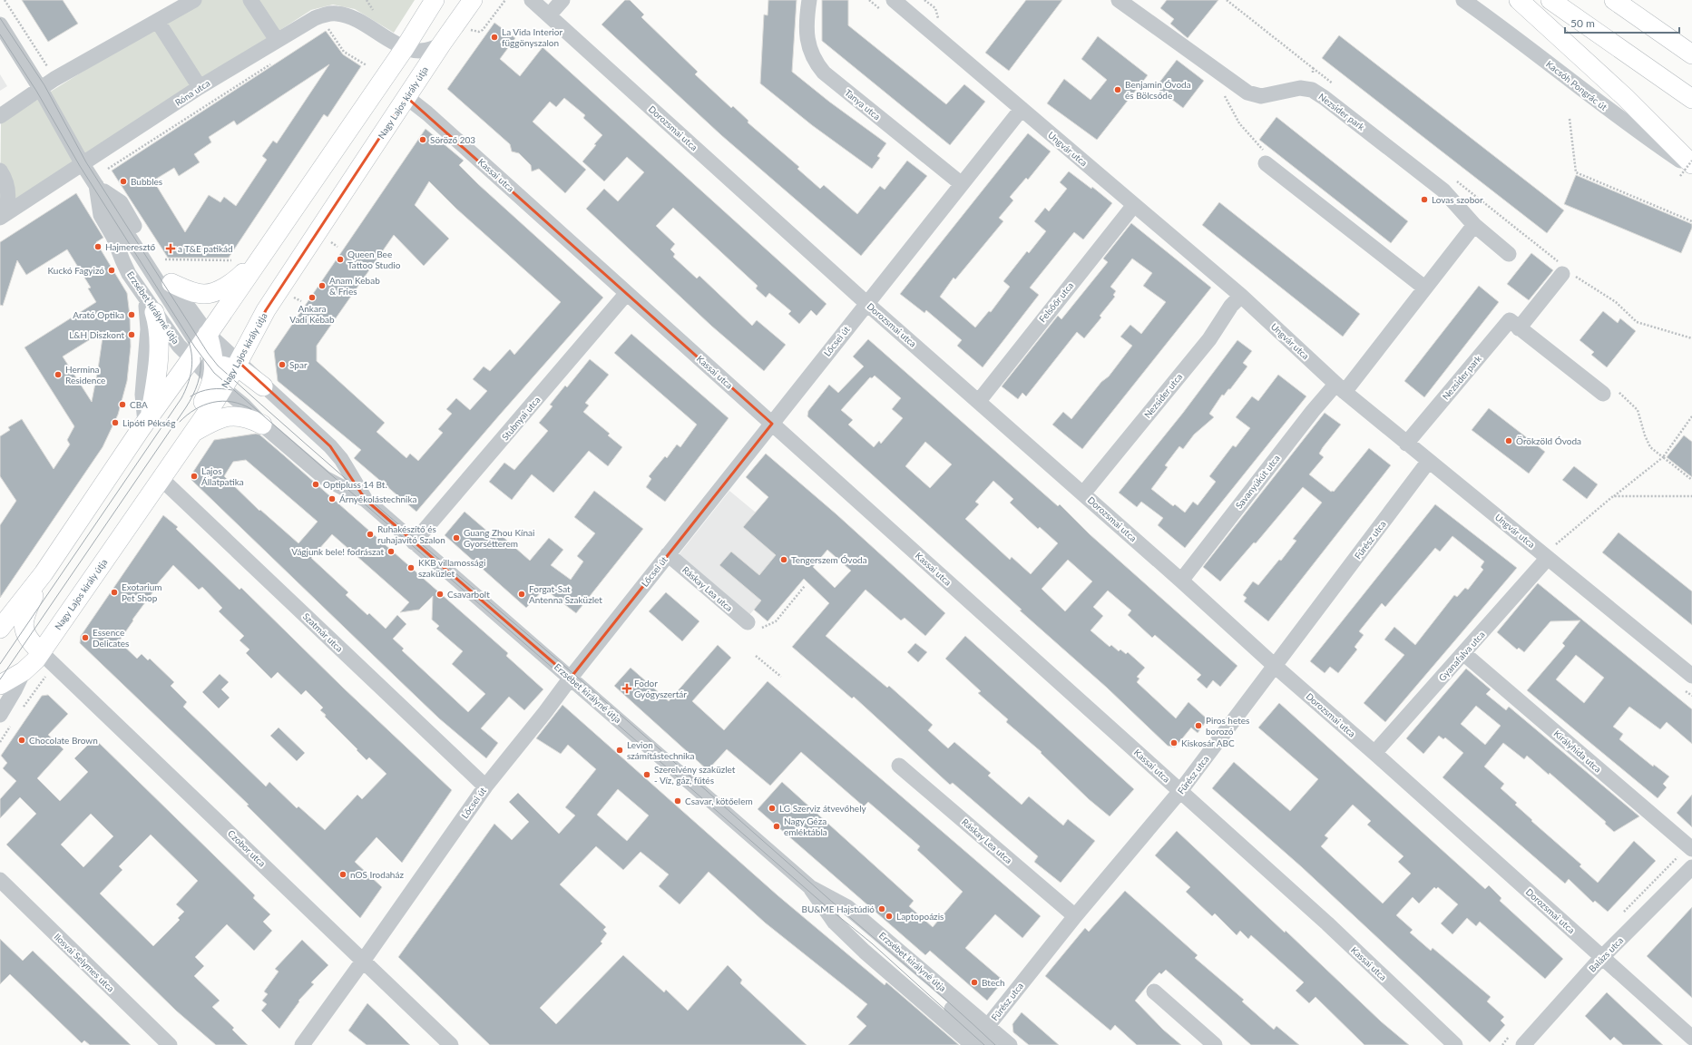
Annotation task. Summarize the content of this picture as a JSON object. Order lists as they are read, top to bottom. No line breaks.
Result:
{"streets":{"main road":["Nagy Lajos király útja"],"street":["Kacsóh Pongrác út","Róna utca","Tanya utca","Nezsider park","Dorozsmai utca","Ungvár utca","Kassai utca","Felsőőr utca","Erzsébet királyné útja","Lőcsei út","Nezsider utca","Stubnyai utca","Savanyúkút utca","Fűrész utca","Ráskay Lea utca","Szatmár utca","Gyanafalva utca","Királyhida utca","Czobor utca","Balázs utca","Ilosvai Selymes utca"]},"crossings":[["Róna utca","Nagy Lajos király útja"],["Róna utca","Erzsébet királyné útja"],["Nagy Lajos király útja","Kassai utca"],["Nagy Lajos király útja","Erzsébet királyné útja"],["Nagy Lajos király útja","Szatmár utca"],["Nagy Lajos király útja","Czobor utca"],["Tanya utca","Lőcsei út"],["Nezsider park","Ungvár utca"],["Dorozsmai utca","Felsőőr utca"],["Dorozsmai utca","Lőcsei út"],["Dorozsmai utca","Nezsider utca"],["Dorozsmai utca","Savanyúkút utca"],["Dorozsmai utca","Fűrész utca"],["Dorozsmai utca","Gyanafalva utca"],["Dorozsmai utca","Balázs utca"],["Ungvár utca","Felsőőr utca"],["Ungvár utca","Lőcsei út"],["Ungvár utca","Nezsider utca"],["Ungvár utca","Savanyúkút utca"],["Ungvár utca","Fűrész utca"],["Ungvár utca","Gyanafalva utca"],["Kassai utca","Lőcsei út"],["Kassai utca","Stubnyai utca"],["Kassai utca","Fűrész utca"],["Erzsébet királyné útja","Lőcsei út"],["Erzsébet királyné útja","Stubnyai utca"],["Erzsébet királyné útja","Fűrész utca"],["Lőcsei út","Ráskay Lea utca"],["Lőcsei út","Szatmár utca"],["Lőcsei út","Czobor utca"],["Fűrész utca","Ráskay Lea utca"],["Gyanafalva utca","Királyhida utca"]],"places":{"other":["La Vida Interior függönyszalon","Benjamin Óvoda és Bölcsőde","Söröző 203","Bubbles","Lovas szobor","Hajmeresztő","Queen Bee Tattoo Studio","Kuckó Fagyizó","Anam Kebab & Fries","Ankara Vadi Kebab","Arató Optika","L&H Diszkont","Spar","Hermina Residence","CBA","Lipóti Pékség","Örökzöld Óvoda","Lajos Állatpatika","Optipluss 14 Bt.","Árnyékolástechnika","Ruhakészítő és ruhajavító Szalon","Guang Zhou Kínai Gyorsétterem","Vágjunk bele! fodrászat","Tengerszem Óvoda","KKB villamossági szaküzlet","Exotarium Pet Shop","Csavarbolt","Forgat-Sat Antenna Szaküzlet","Essence Delicates","Piros hetes borozó","Chocolate Brown","Kiskosár ABC","Levion számítástechnika","Szerelvény szaküzlet - Víz, gáz, fűtés","Csavar, kötőelem","LG Szerviz átvevőhely","Nagy Géza emléktábla","nOS Irodaház","BU&ME Hajstúdió","Laptopoázis","Btech"],"health":["a T&E patikád","Fodor Gyógyszertár"]},"scale_bar":"50 m"}
